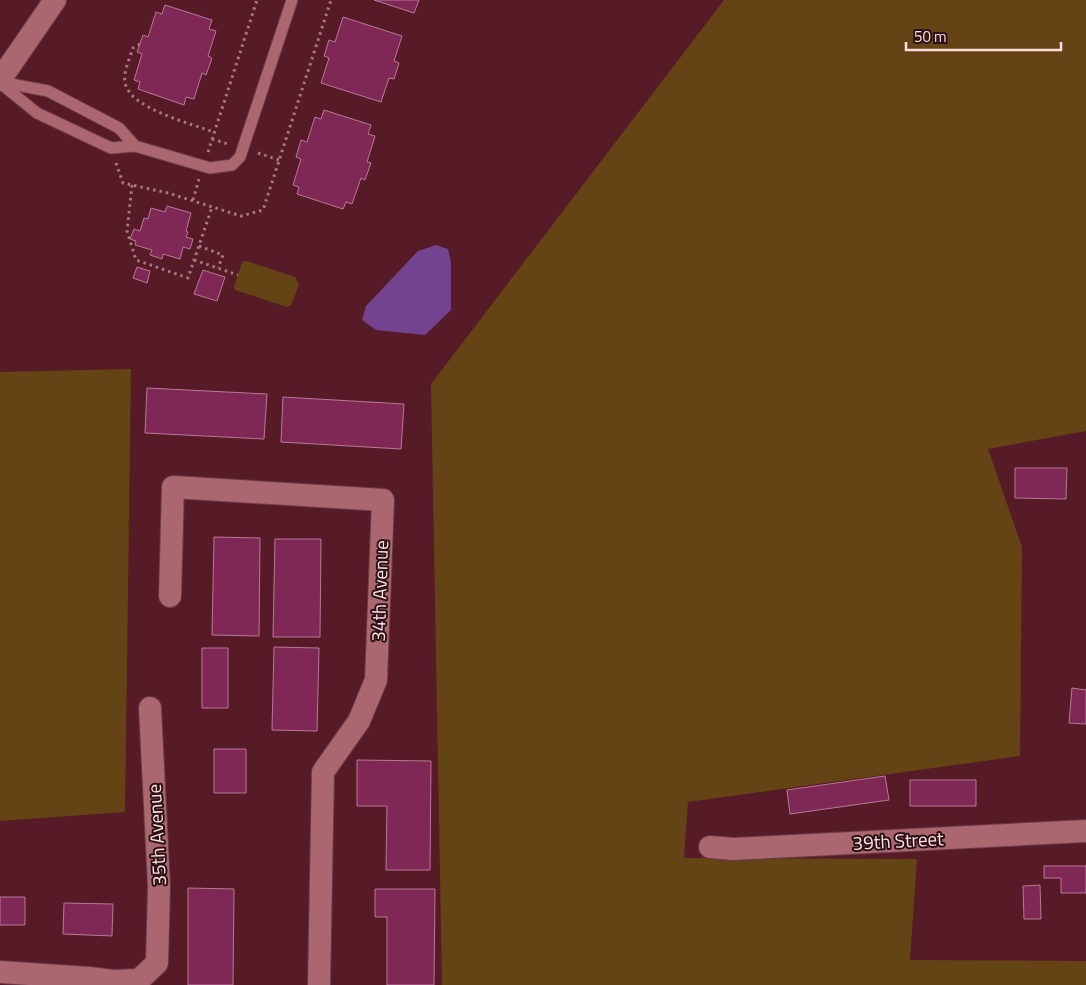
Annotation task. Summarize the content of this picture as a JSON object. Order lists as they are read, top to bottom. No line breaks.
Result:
{"streets":{"street":["34th Avenue","35th Avenue","39th Street"]},"scale_bar":"50 m"}
